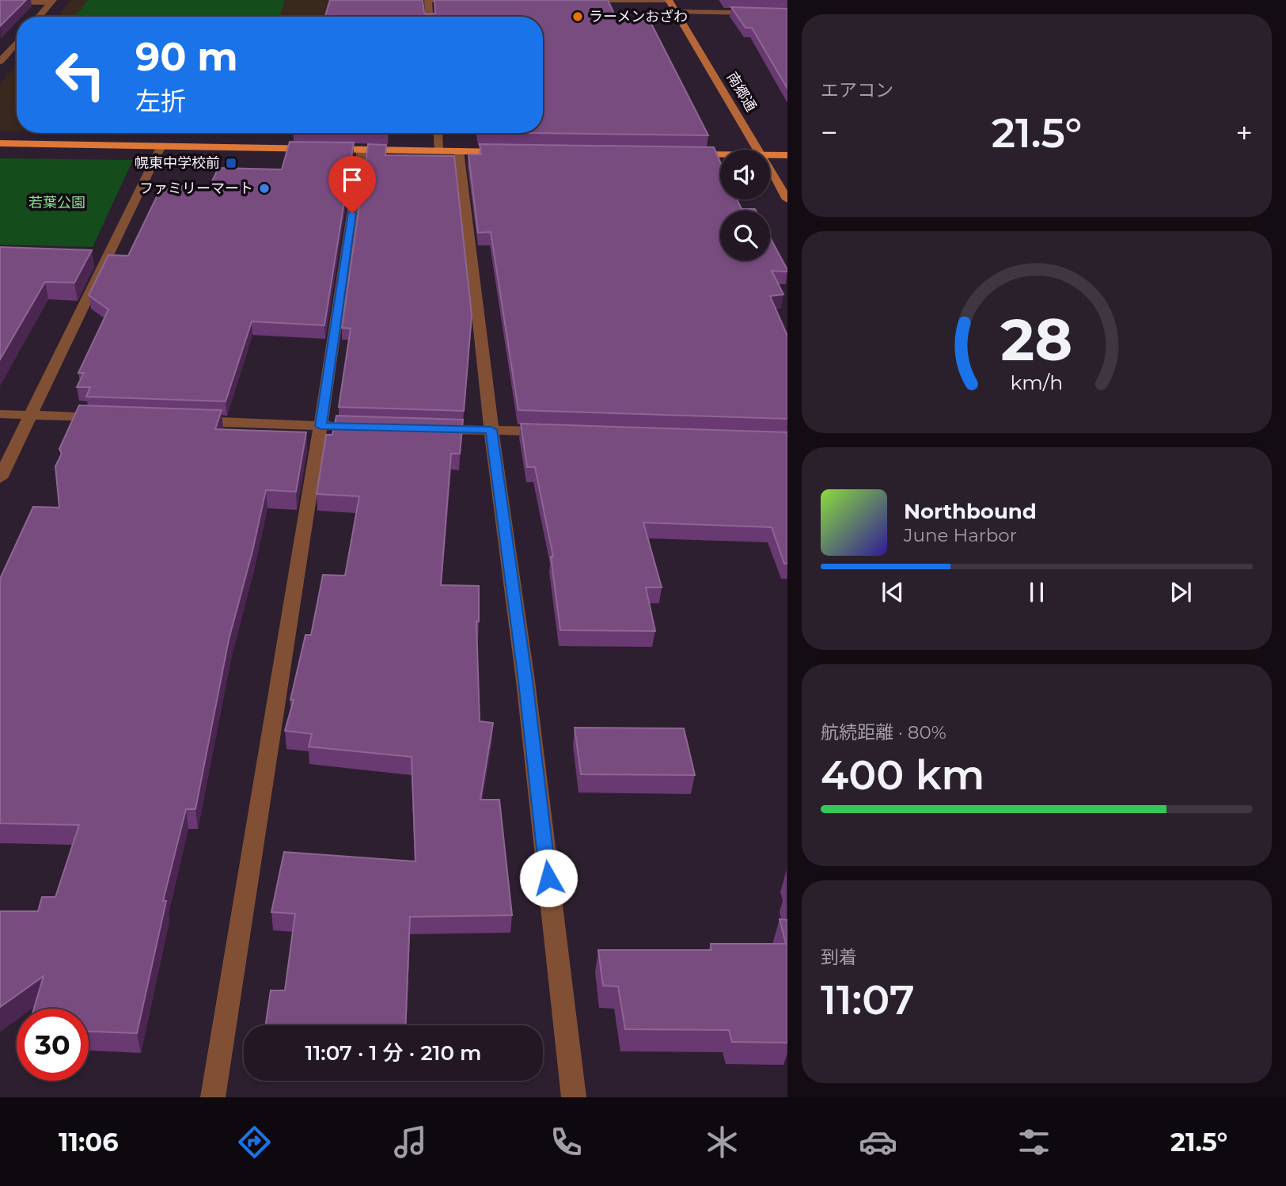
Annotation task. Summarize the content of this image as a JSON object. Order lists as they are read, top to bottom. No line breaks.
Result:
{"streets":{"street":["南郷通"]},"parks":["若葉公園"],"places":{"other":["ラーメンおざわ","ファミリーマート"],"transit":["幌東中学校前"]},"page":{"tile":["エアコン",["航続距離 · 80%","400 km"],["到着","11:07"]],"turn":["90 m","左折"],"heat":["−","21.5°","+"],"song":["Northbound","June Harbor"],"limit":"30","trip":"11:07 · 1 分 · 210 m","tabs":["11:06","21.5°"],"gauge":["28","km/h"]}}
